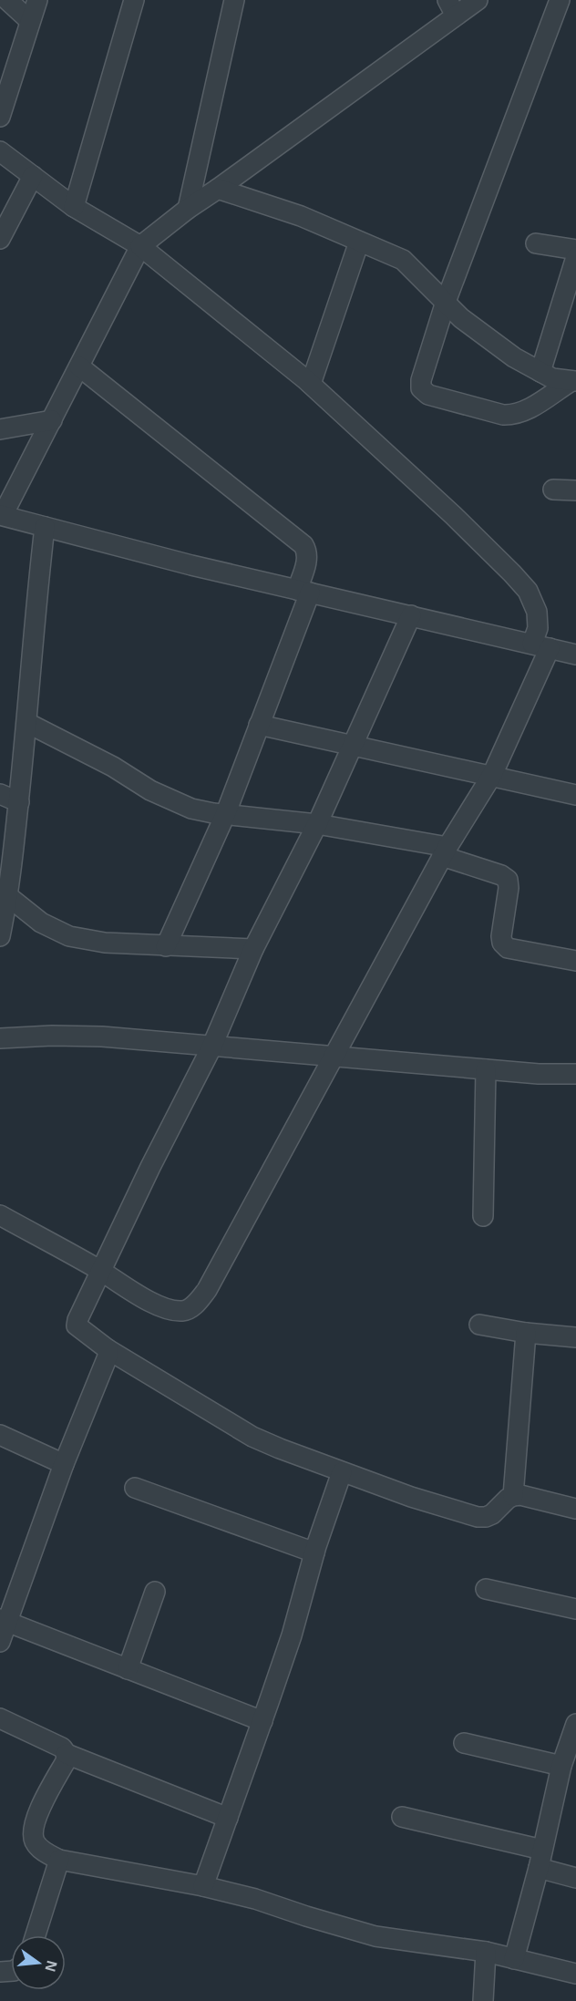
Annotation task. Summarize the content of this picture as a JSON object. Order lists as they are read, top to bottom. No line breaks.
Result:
{"north":"right"}
